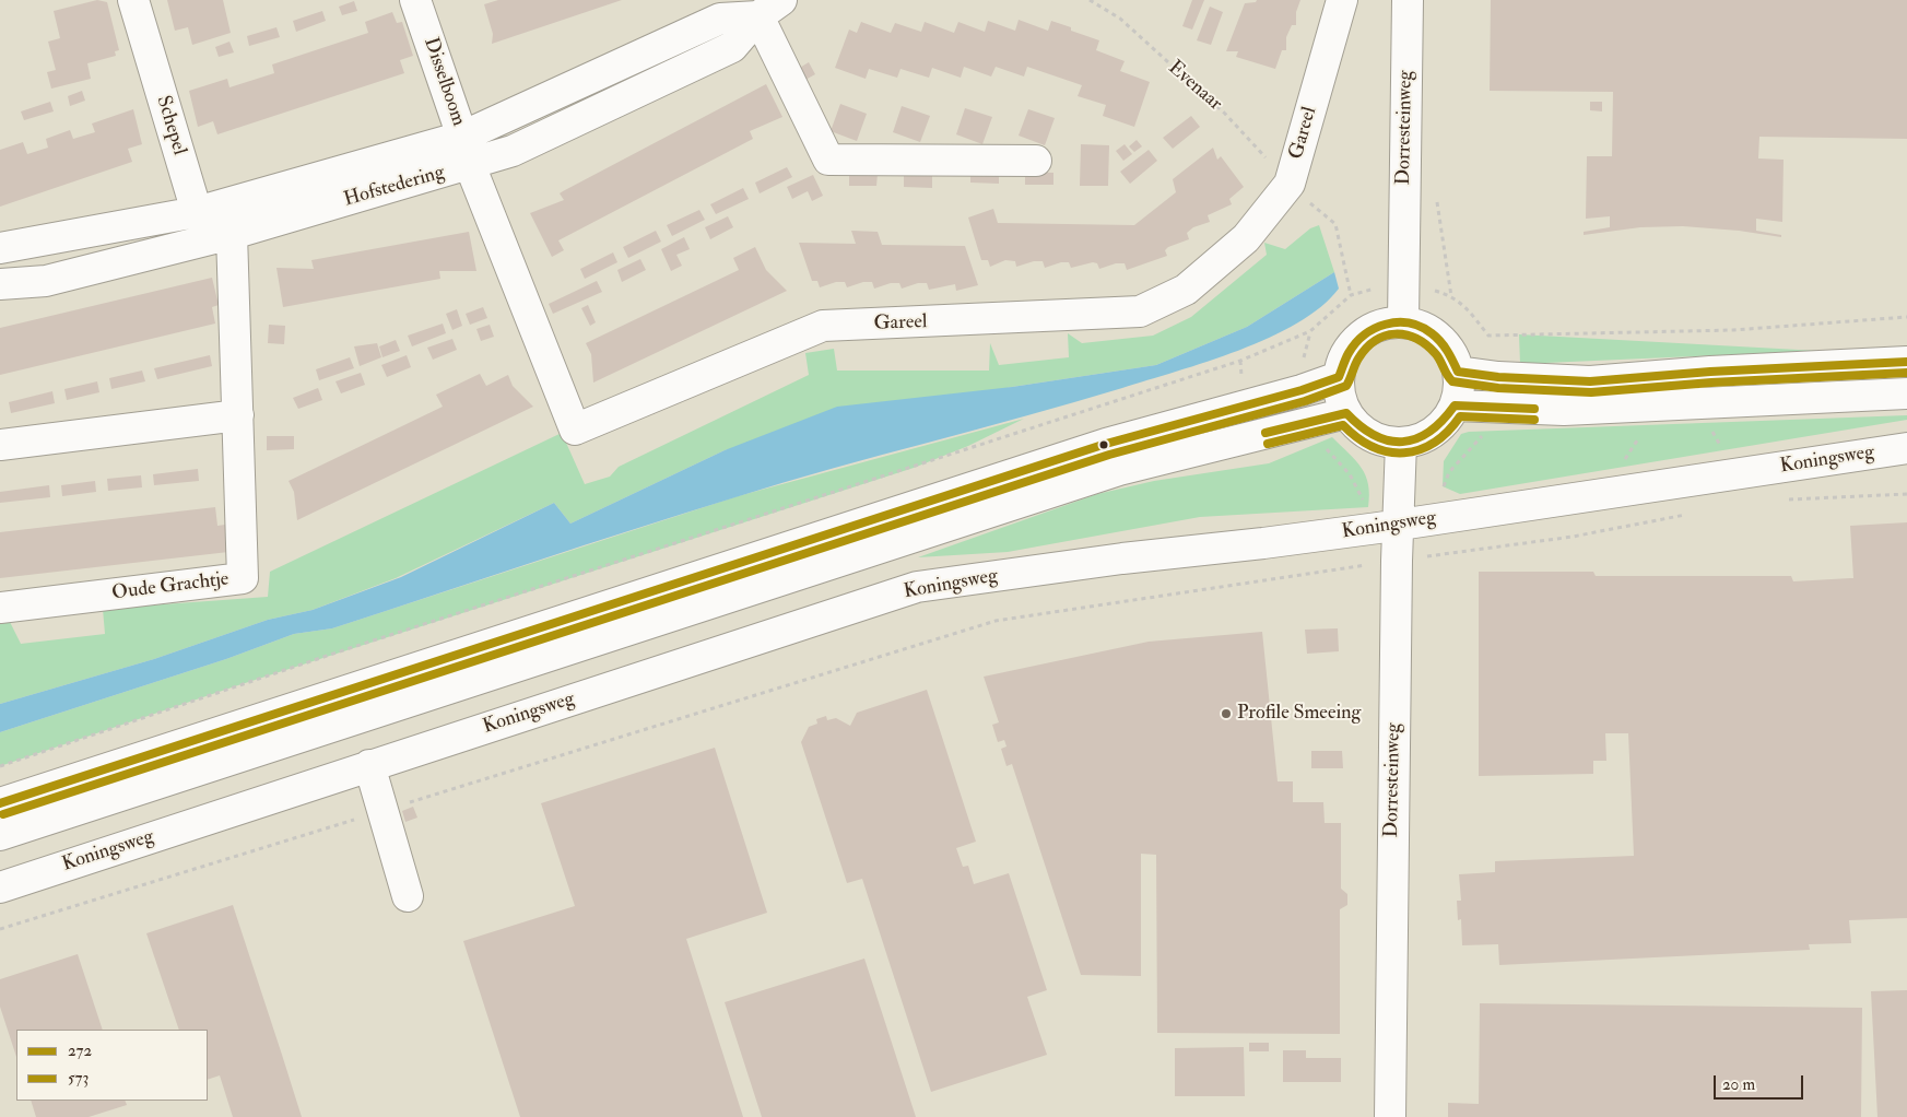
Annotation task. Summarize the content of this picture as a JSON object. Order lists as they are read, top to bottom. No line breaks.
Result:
{"streets":{"street":["Disselboom","Schepel","Dorresteinweg","Gareel","Hofstedering","Koningsweg","Oude Grachtje"],"path":["Evenaar"]},"crossings":[["Disselboom","Gareel"],["Disselboom","Hofstedering"],["Evenaar","Gareel"],["Schepel","Hofstedering"],["Dorresteinweg","Koningsweg"],["Gareel","Hofstedering"],["Hofstedering","Oude Grachtje"]],"places":["Profile Smeeing"],"lines":["transit line 272","transit line 573"],"legend":["272","573"],"scale_bar":"20 m"}
